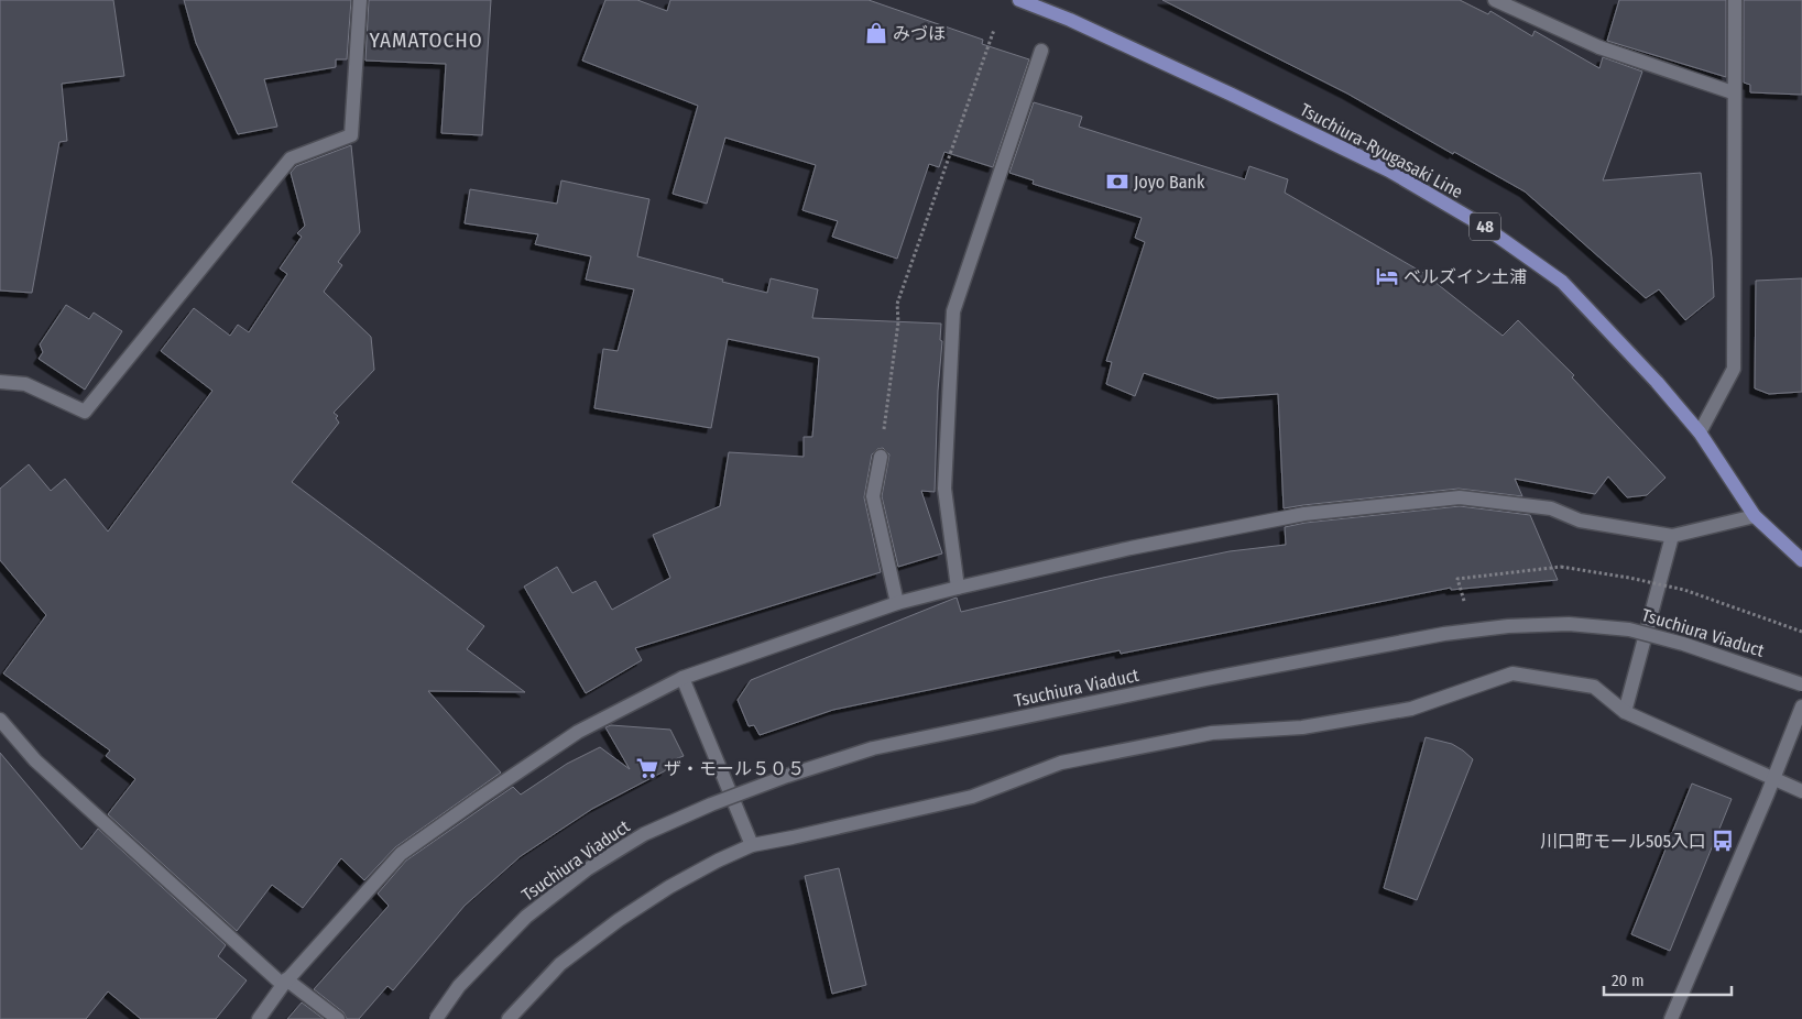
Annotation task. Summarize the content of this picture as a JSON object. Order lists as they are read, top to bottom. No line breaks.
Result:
{"streets":{"main road":["Tsuchiura-Ryugasaki Line","48"],"street":["Tsuchiura Viaduct"]},"districts":["YAMATOCHO"],"places":{"shop":["みづほ"],"bank":["Joyo Bank"],"hotel":["ベルズイン土浦"],"supermarket":["ザ・モール５０５"],"bus stop":["川口町モール505入口"]},"scale_bar":"20 m"}
